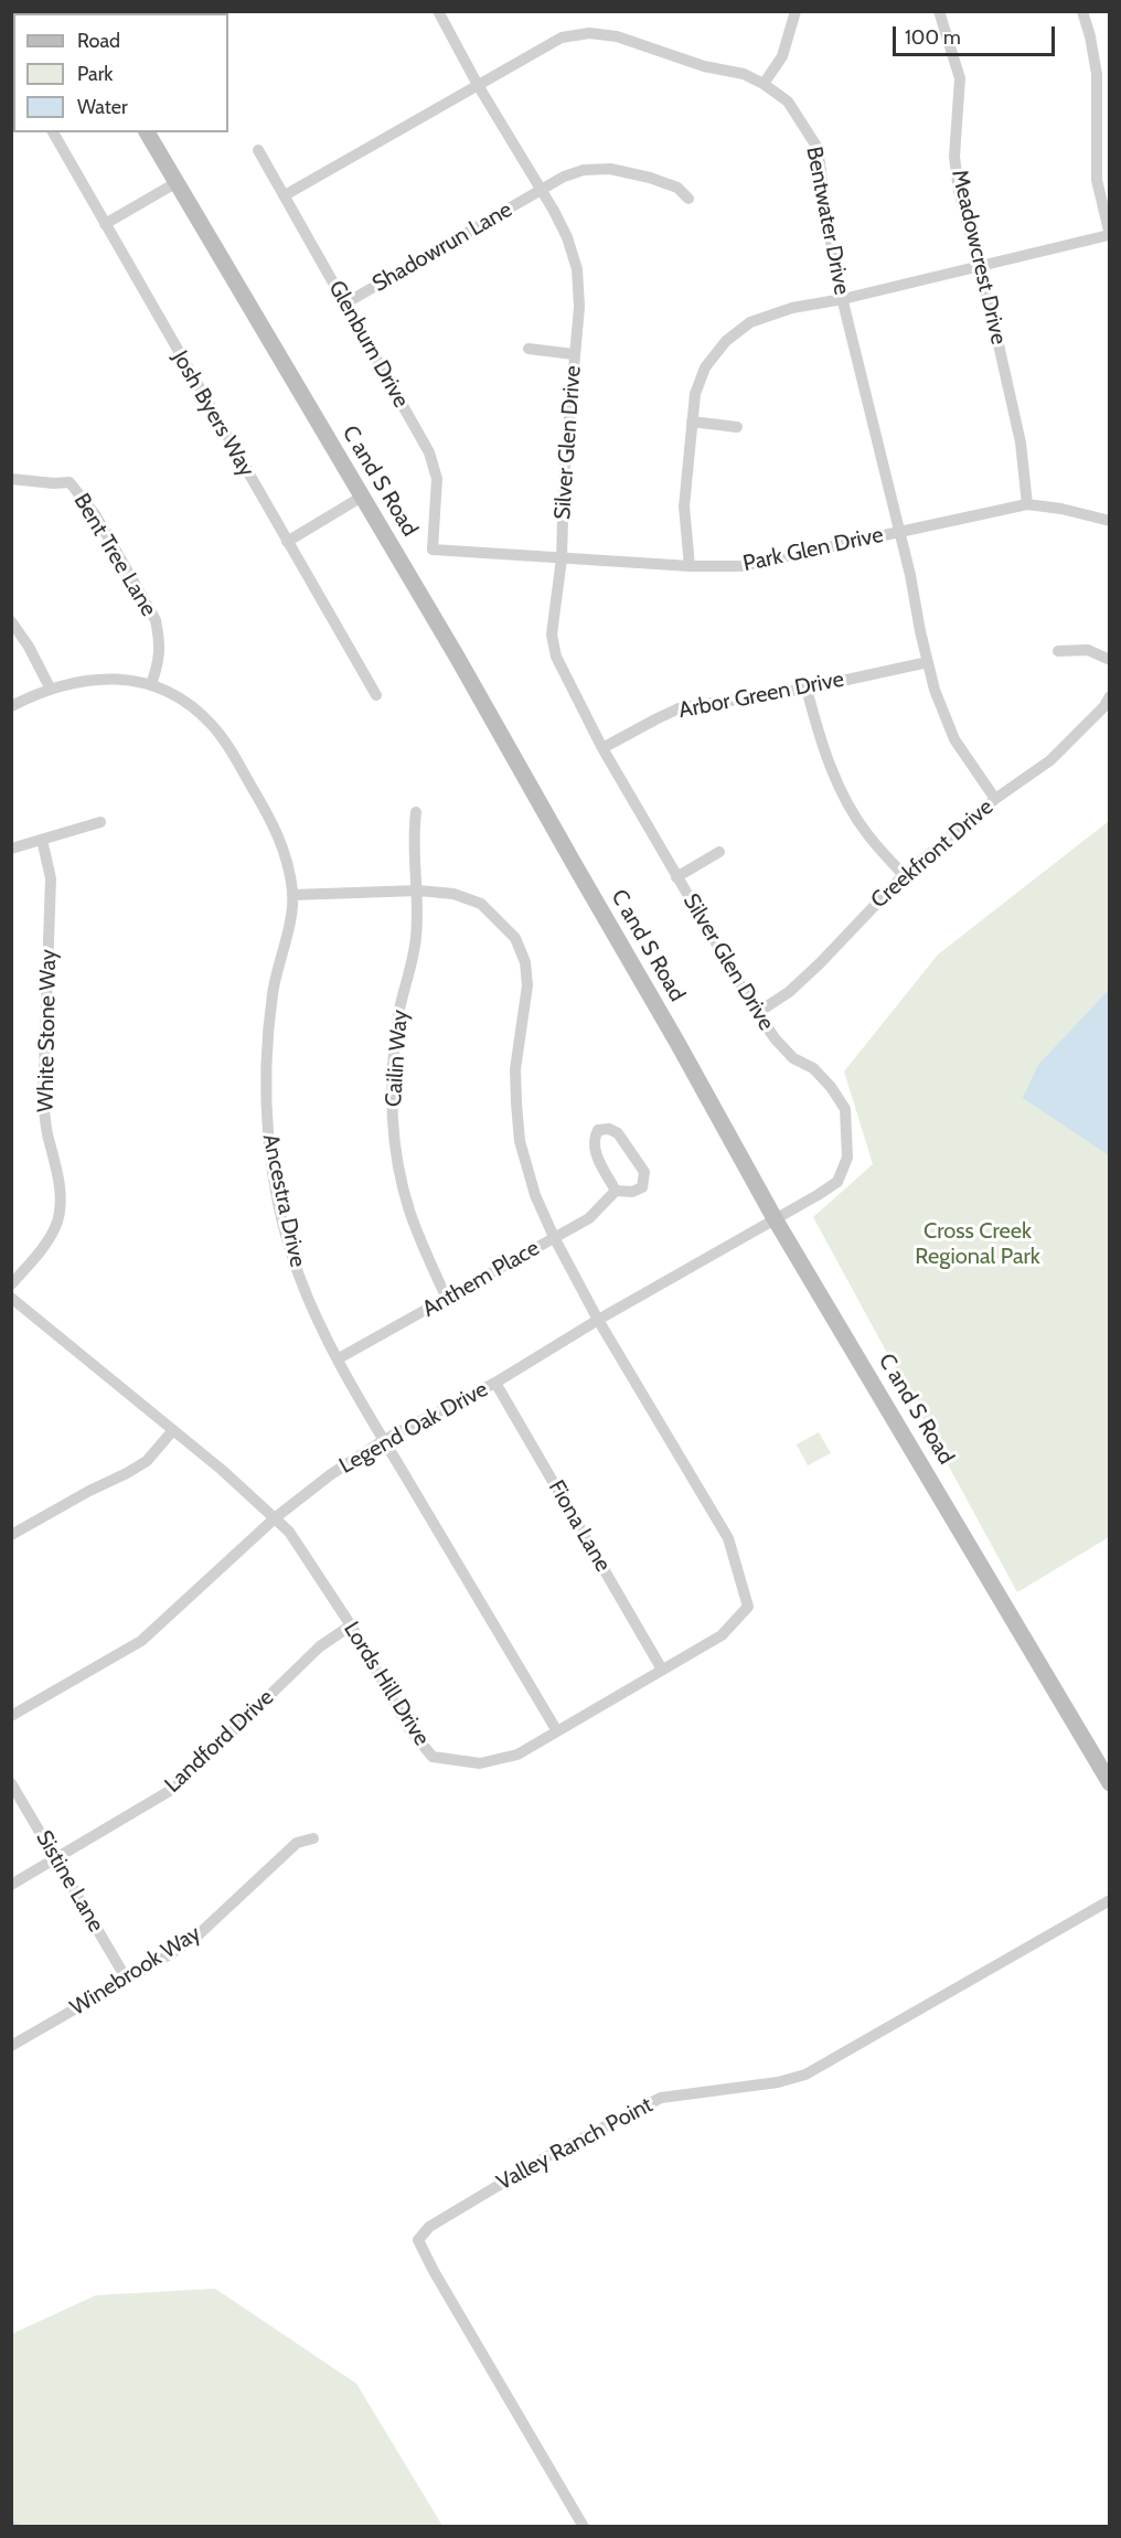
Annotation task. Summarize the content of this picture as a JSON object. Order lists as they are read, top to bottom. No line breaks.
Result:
{"streets":{"main road":["C and S Road"],"street":["Bentwater Drive","Shadowrun Lane","Meadowcrest Drive","Glenburn Drive","Josh Byers Way","Silver Glen Drive","Park Glen Drive","Bent Tree Lane","Arbor Green Drive","Creekfront Drive","White Stone Way","Cailin Way","Ancestra Drive","Anthem Place","Legend Oak Drive","Fiona Lane","Lords Hill Drive","Landford Drive","Sistine Lane","Winebrook Way","Valley Ranch Point"]},"crossings":[["Bentwater Drive","Glenburn Drive"],["Bentwater Drive","Silver Glen Drive"],["Bentwater Drive","Park Glen Drive"],["Bentwater Drive","Arbor Green Drive"],["Bentwater Drive","Creekfront Drive"],["Shadowrun Lane","Glenburn Drive"],["Shadowrun Lane","Silver Glen Drive"],["Meadowcrest Drive","Park Glen Drive"],["Glenburn Drive","Park Glen Drive"],["Silver Glen Drive","C and S Road"],["Silver Glen Drive","Park Glen Drive"],["Silver Glen Drive","Arbor Green Drive"],["Silver Glen Drive","Creekfront Drive"],["Silver Glen Drive","Legend Oak Drive"],["C and S Road","Legend Oak Drive"],["Bent Tree Lane","Ancestra Drive"],["Cailin Way","Anthem Place"],["Ancestra Drive","Anthem Place"],["Ancestra Drive","Legend Oak Drive"],["Ancestra Drive","Lords Hill Drive"],["Legend Oak Drive","Fiona Lane"],["Legend Oak Drive","Lords Hill Drive"],["Fiona Lane","Lords Hill Drive"],["Lords Hill Drive","Landford Drive"],["Landford Drive","Sistine Lane"],["Sistine Lane","Winebrook Way"]],"parks":["Cross Creek Regional Park"],"legend":["Road","Park","Water"],"scale_bar":"100 m"}
